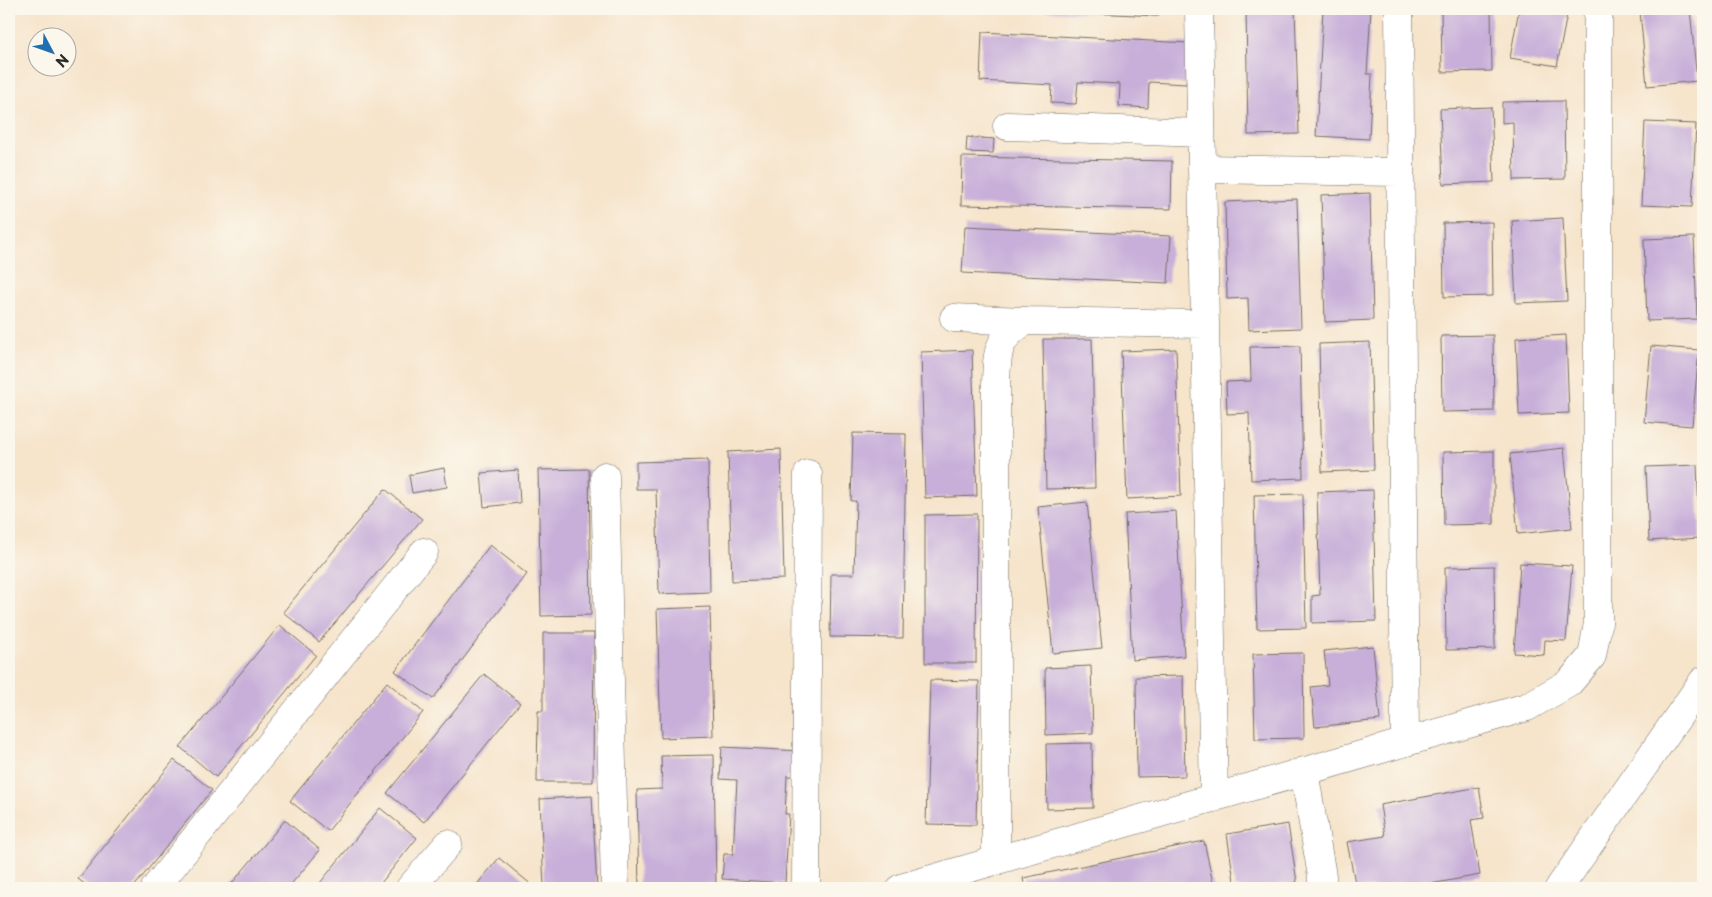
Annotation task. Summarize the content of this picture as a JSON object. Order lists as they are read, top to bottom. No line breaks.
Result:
{"north":"bottom right"}
